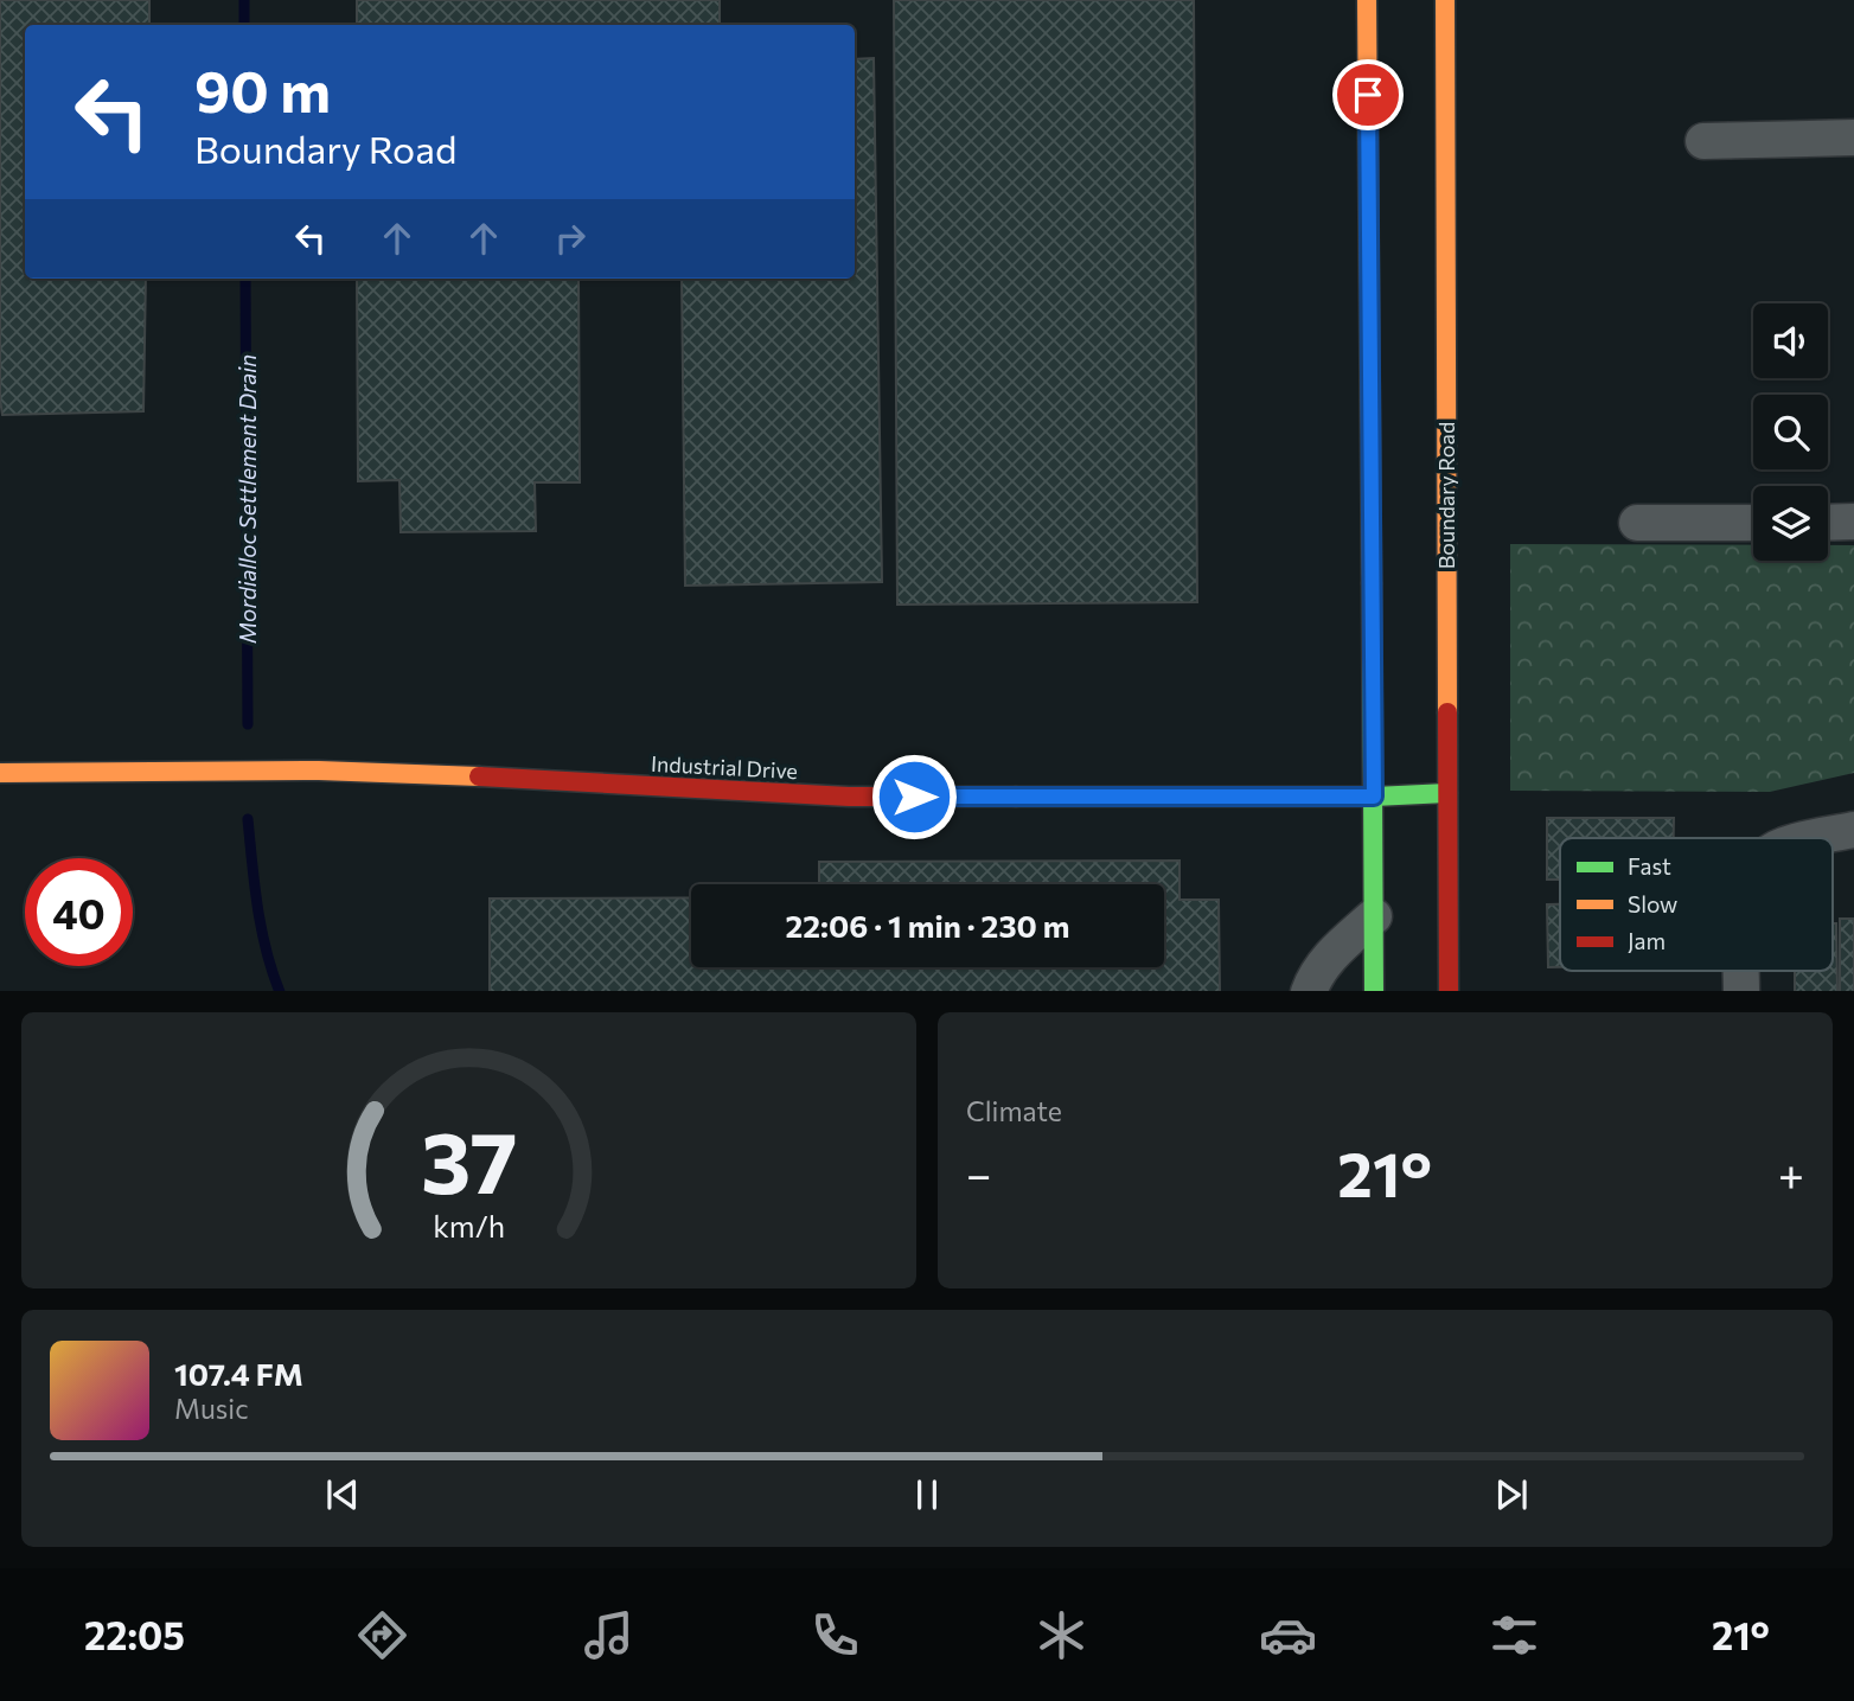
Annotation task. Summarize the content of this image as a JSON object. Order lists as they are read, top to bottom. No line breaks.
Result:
{"streets":{"main road":["Boundary Road","Industrial Drive"]},"crossings":[["Boundary Road","Industrial Drive"]],"water":["Mordialloc Settlement Drain"],"legend":["Fast","Slow","Jam"],"page":{"turn":["90 m","Boundary Road"],"limit":"40","trip":"22:06 · 1 min · 230 m","tile":"Climate","heat":["−","21°","+"],"song":["107.4 FM","Music"],"tabs":["22:05","21°"],"gauge":["37","km/h"]}}
